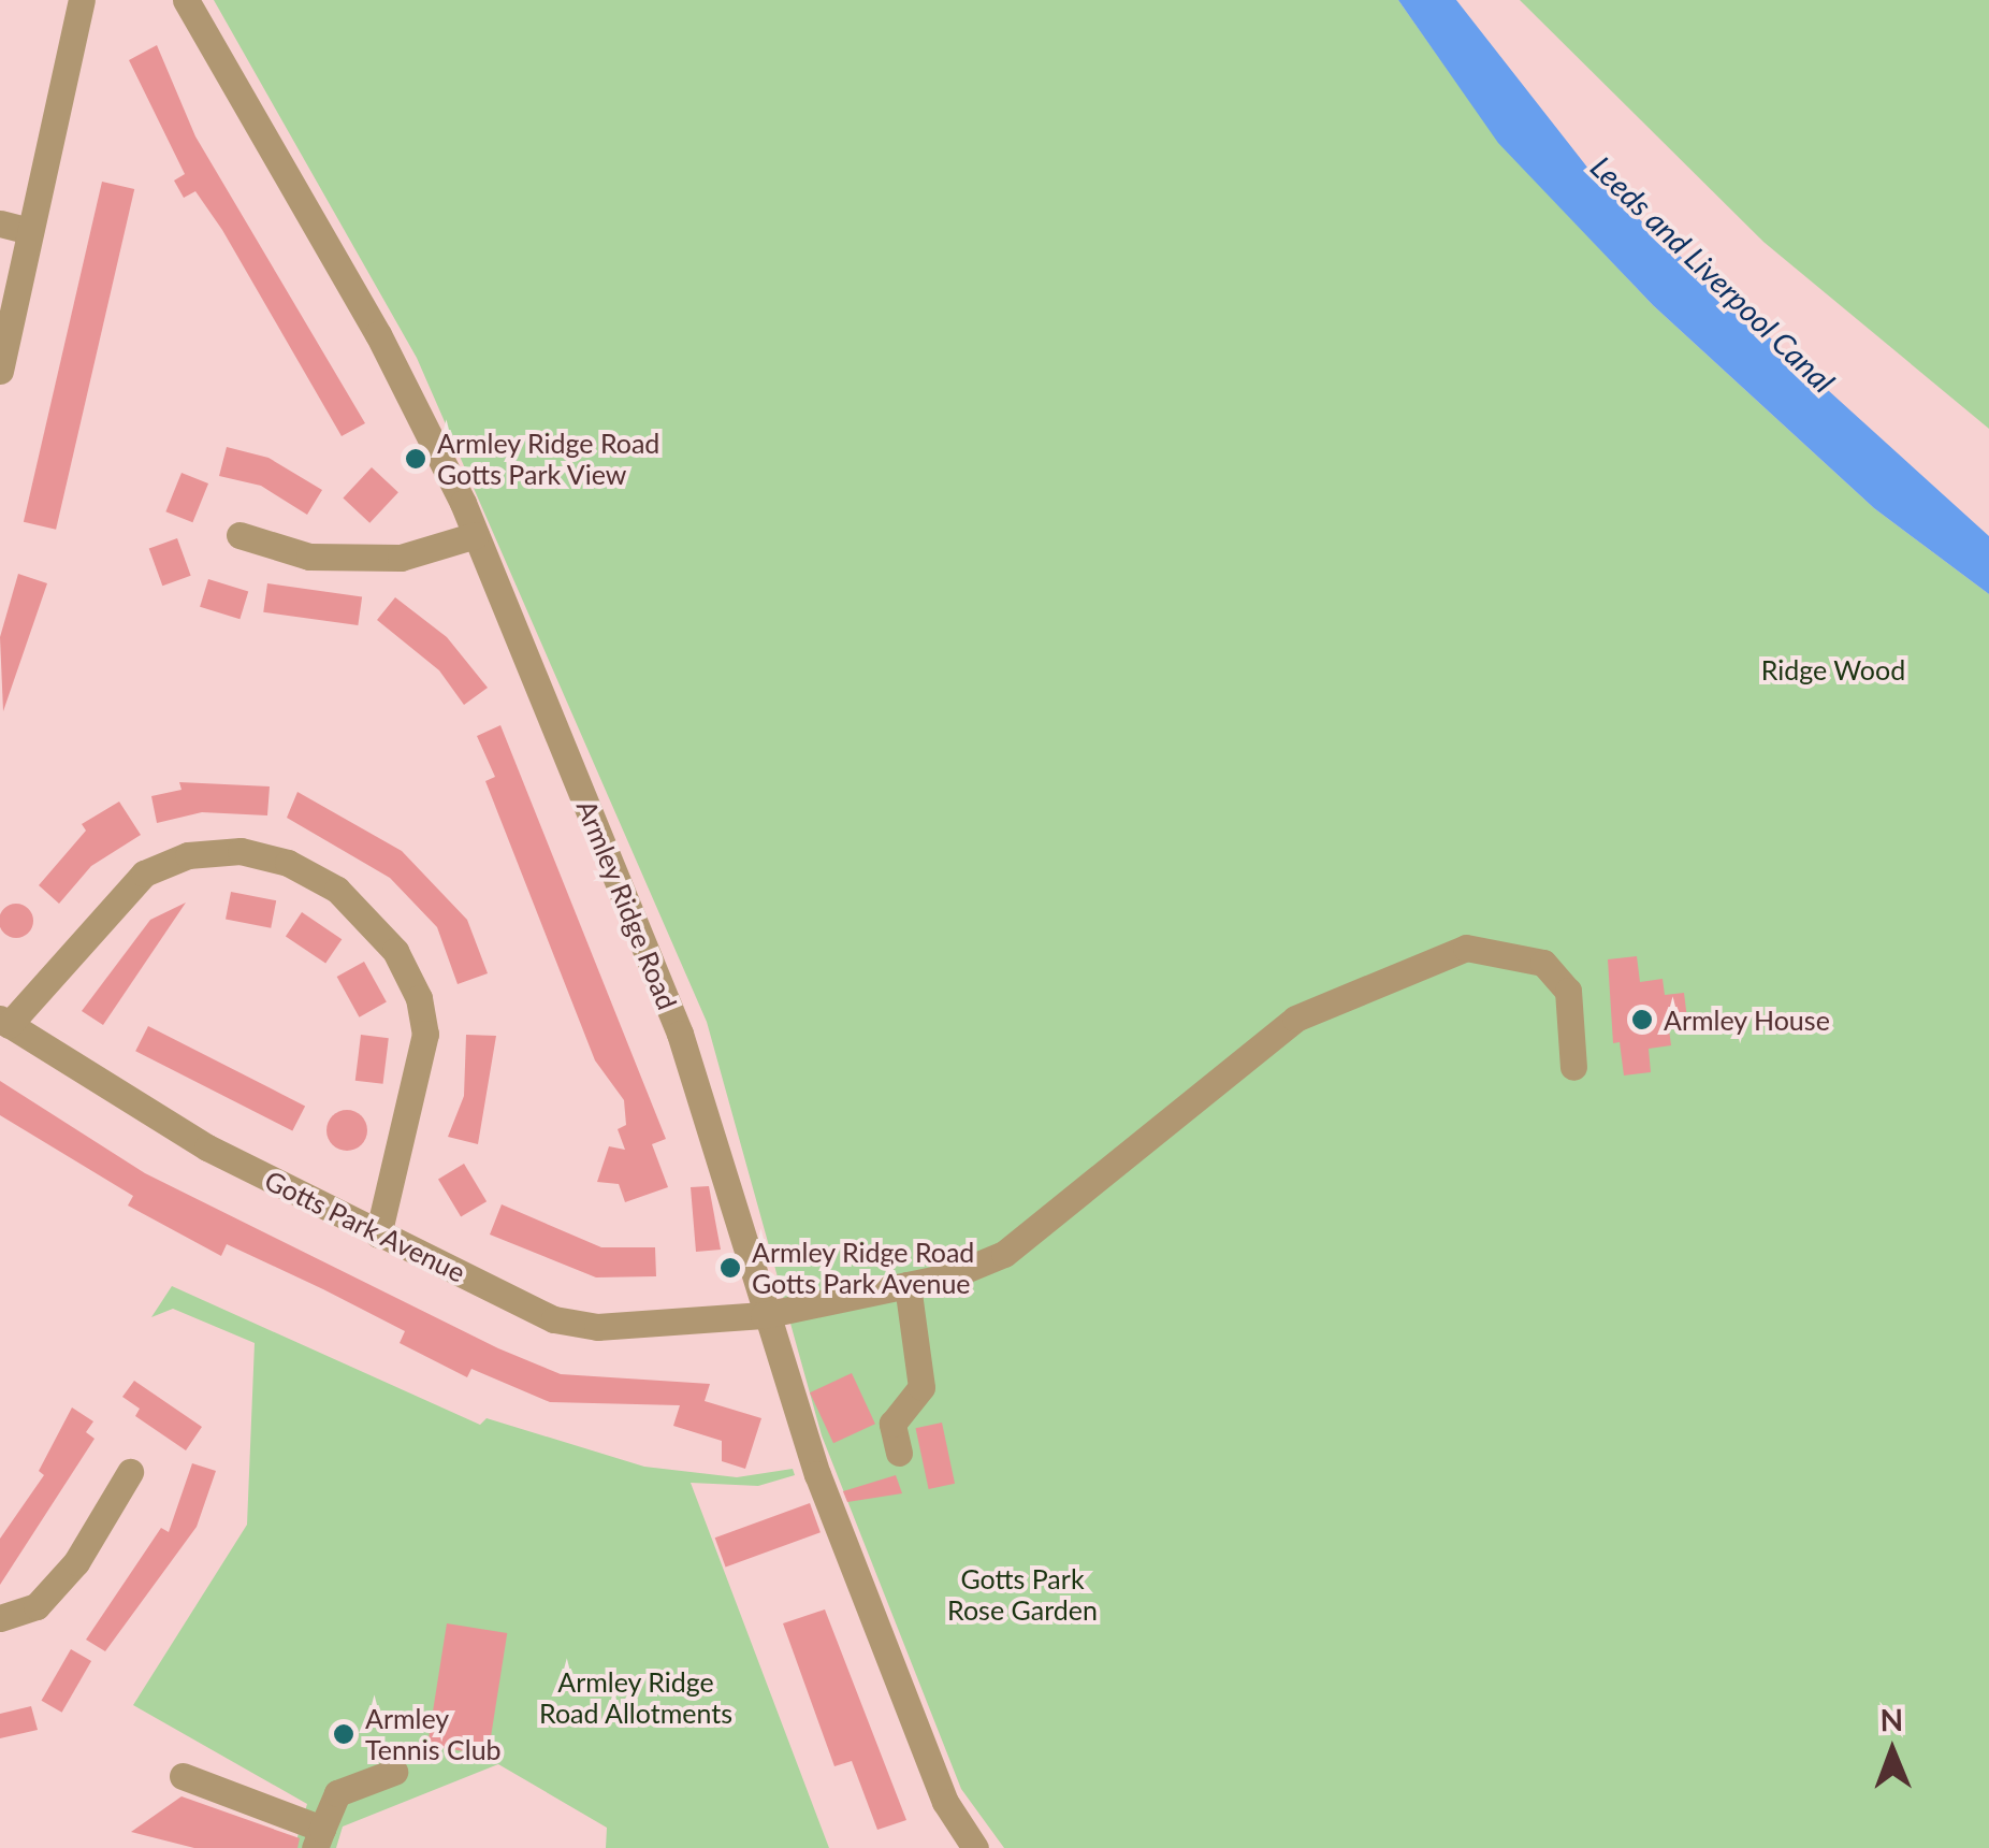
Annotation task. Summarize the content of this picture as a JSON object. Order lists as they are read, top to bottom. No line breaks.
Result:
{"streets":{"street":["Armley Ridge Road","Gotts Park Avenue"]},"crossings":[["Armley Ridge Road","Gotts Park Avenue"]],"water":["Leeds and Liverpool Canal"],"parks":["Ridge Wood","Gotts Park Rose Garden","Armley Ridge Road Allotments"],"places":["Armley Ridge Road Gotts Park View","Armley House","Armley Ridge Road Gotts Park Avenue","Armley Tennis Club"],"north":"top"}
